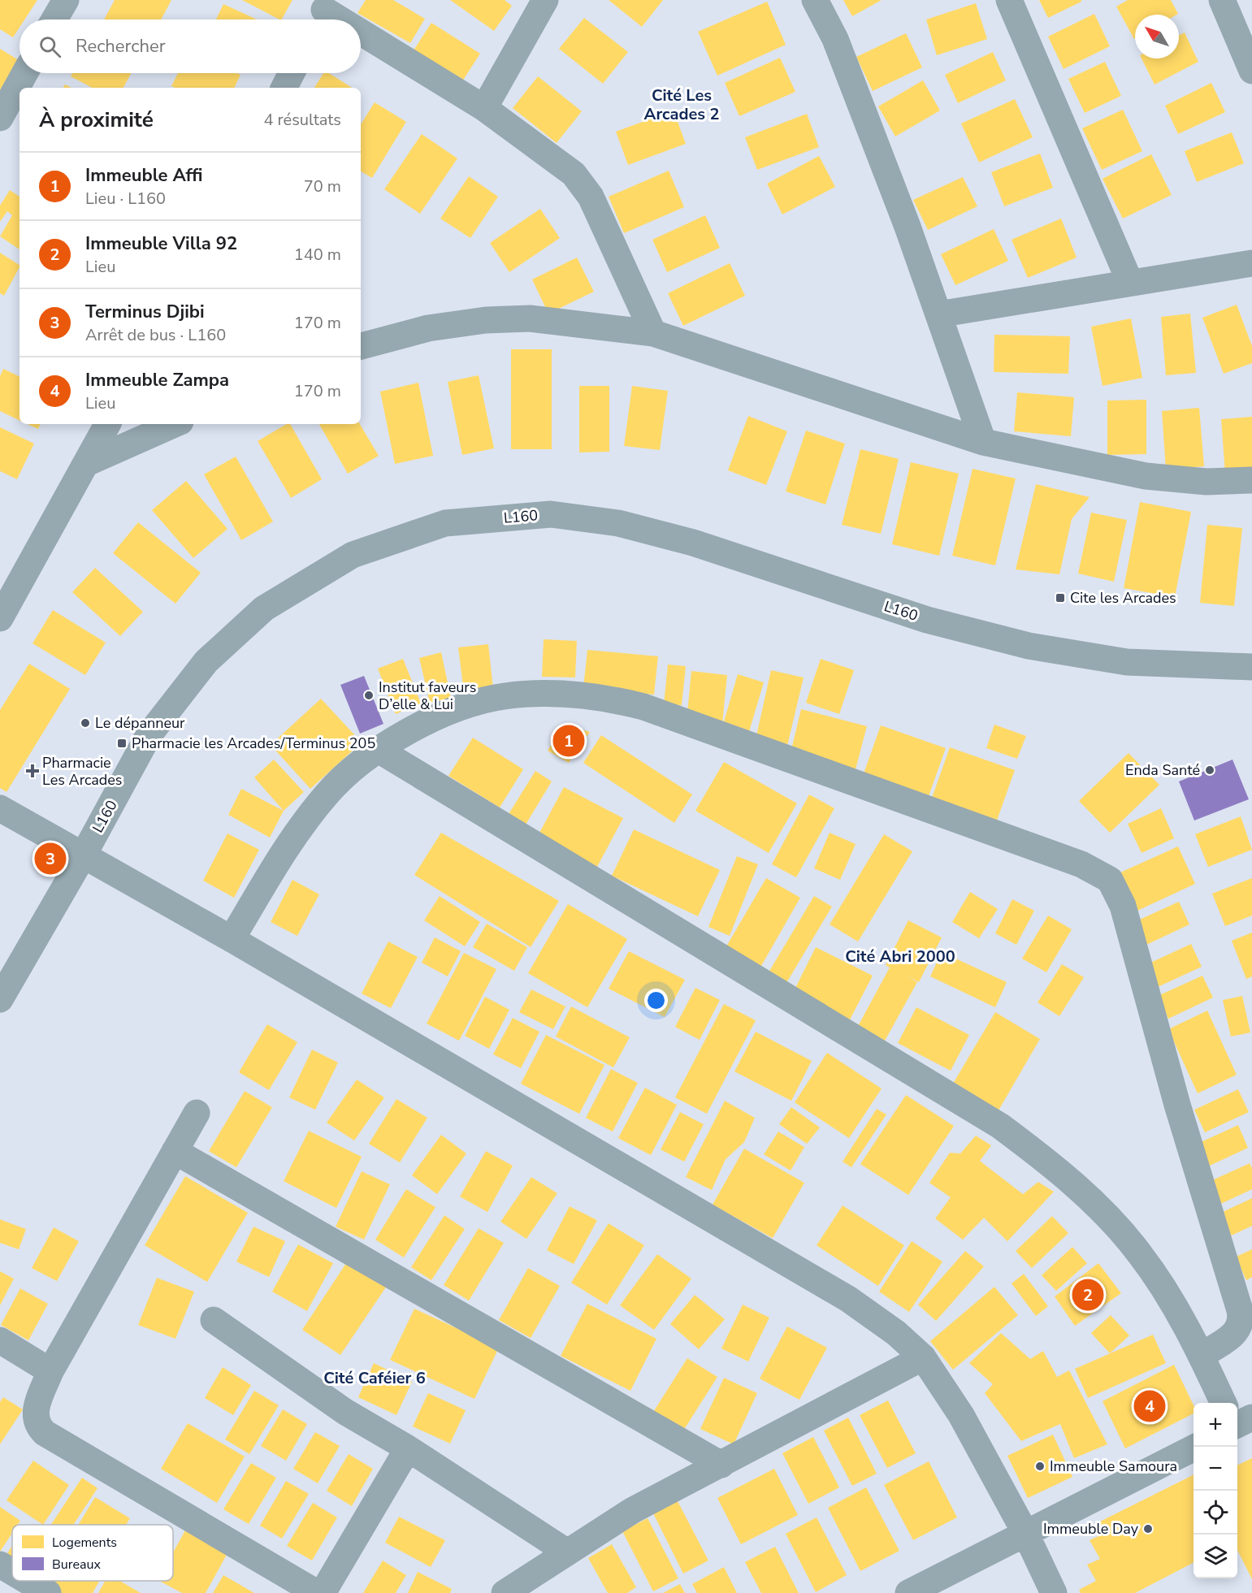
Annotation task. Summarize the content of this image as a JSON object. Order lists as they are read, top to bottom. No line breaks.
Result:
{"streets":{"street":["L160"]},"districts":["Cité Les Arcades 2","Cité Abri 2000","Cité Caféier 6"],"places":{"transit":["Cite les Arcades","Pharmacie les Arcades/Terminus 205"],"other":["Institut faveurs D’elle & Lui","Le dépanneur","Enda Santé","Immeuble Samoura","Immeuble Day"],"health":["Pharmacie Les Arcades"]},"legend":["Logements","Bureaux"],"north":"top left","page":{"search":"Rechercher","heading":["À proximité","4 résultats"],"list":[{"mark":"1","name":"Immeuble Affi","note":"Lieu · L160","value":"70 m"},{"mark":"2","name":"Immeuble Villa 92","note":"Lieu","value":"140 m"},{"mark":"3","name":"Terminus Djibi","note":"Arrêt de bus · L160","value":"170 m"},{"mark":"4","name":"Immeuble Zampa","note":"Lieu","value":"170 m"}],"pins":["1","3","2","4"],"map_buttons":["+","−"]}}
